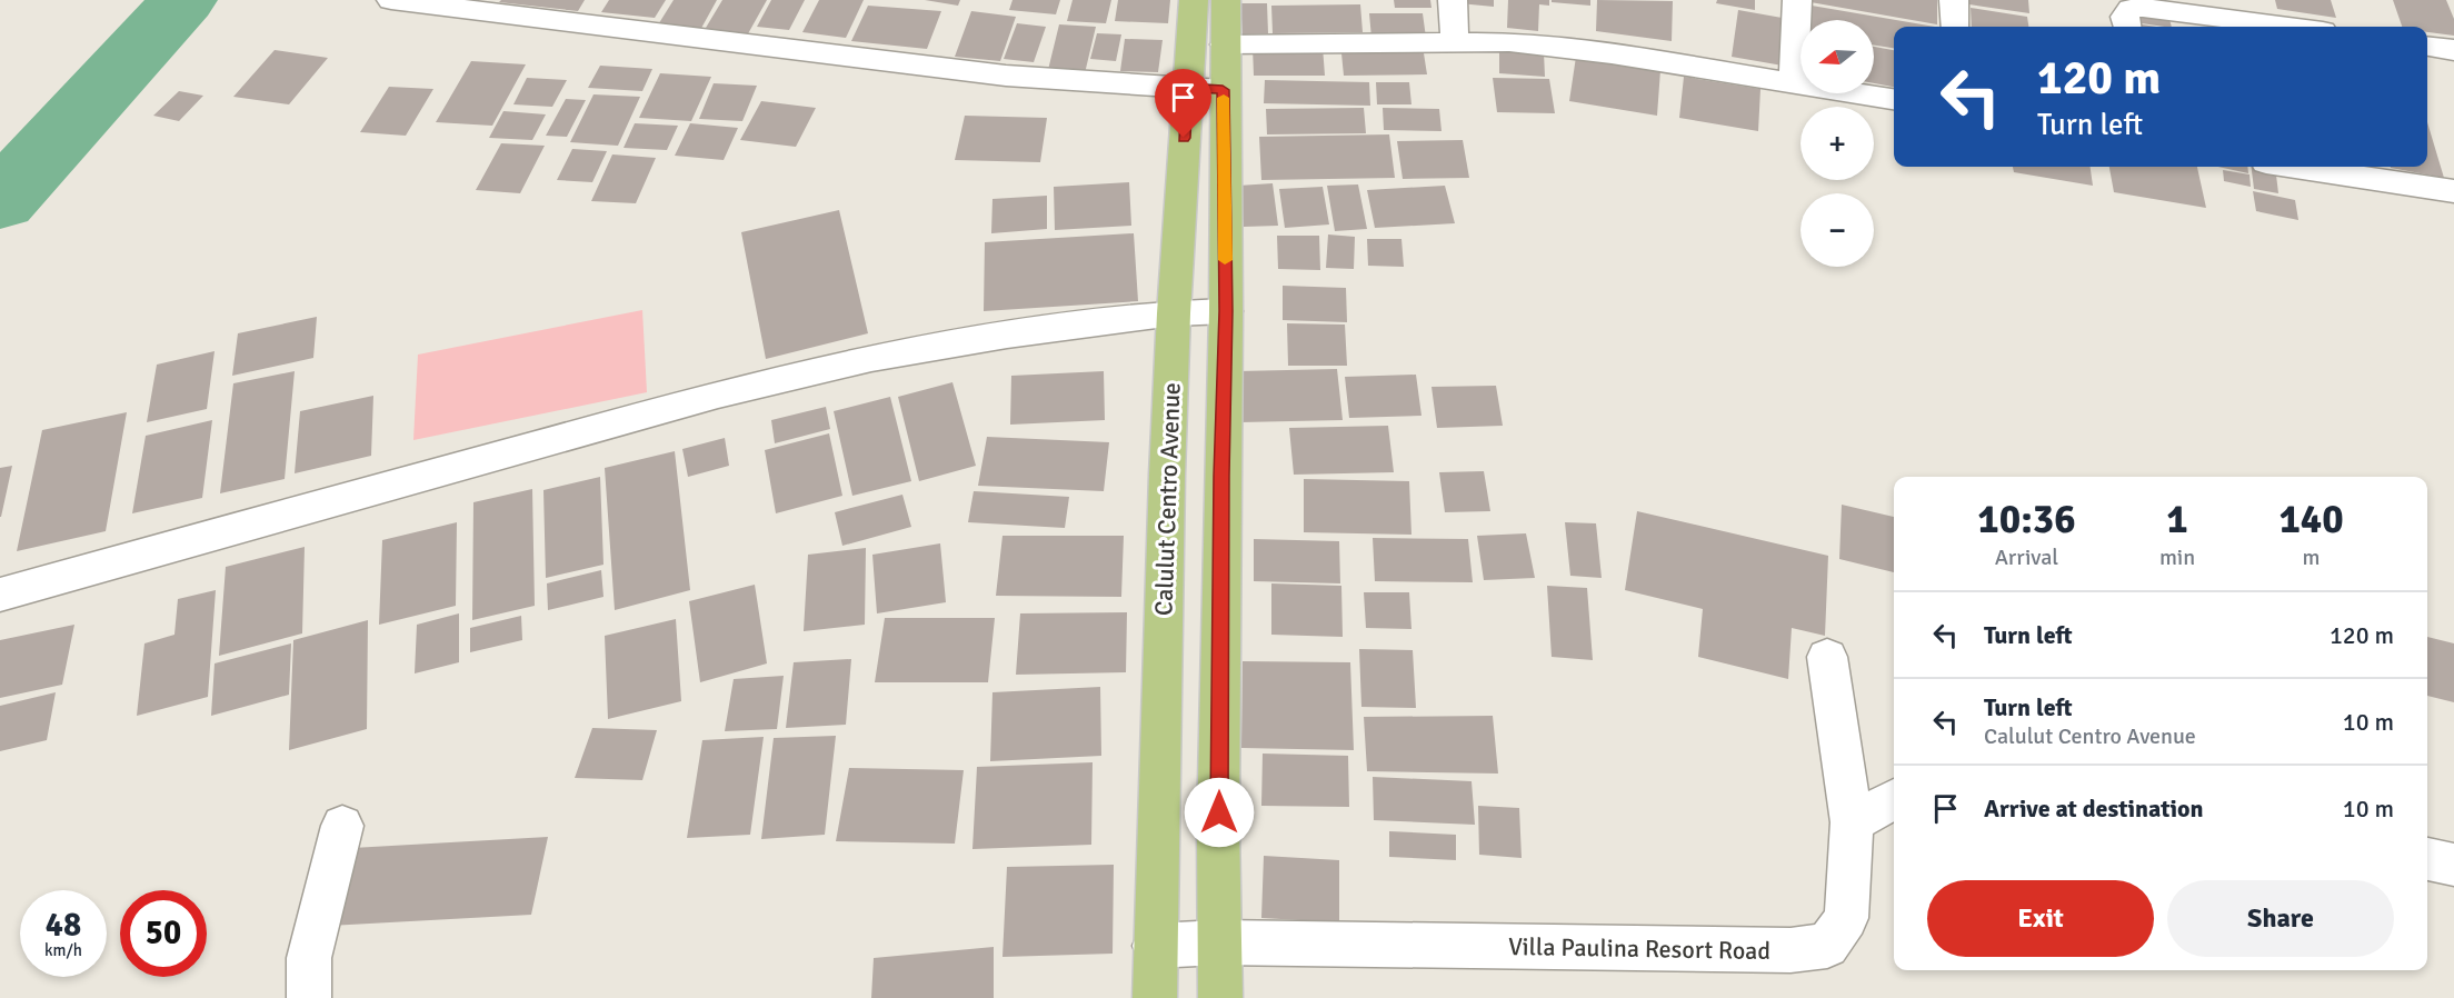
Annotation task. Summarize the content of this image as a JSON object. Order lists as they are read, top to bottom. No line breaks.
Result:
{"streets":{"main road":["Calulut Centro Avenue"],"street":["Villa Paulina Resort Road"]},"crossings":[["Calulut Centro Avenue","Villa Paulina Resort Road"]],"north":"left","page":{"map_buttons":["+","−"],"turn":["120 m","Turn left"],"eta":["10:36","Arrival","1","min","140","m"],"list":[{"name":"Turn left","value":"120 m"},{"name":"Turn left","note":"Calulut Centro Avenue","value":"10 m"},{"name":"Arrive at destination","value":"10 m"}],"buttons":["Exit","Share"],"speed":"48 km/h","limit":"50"}}
